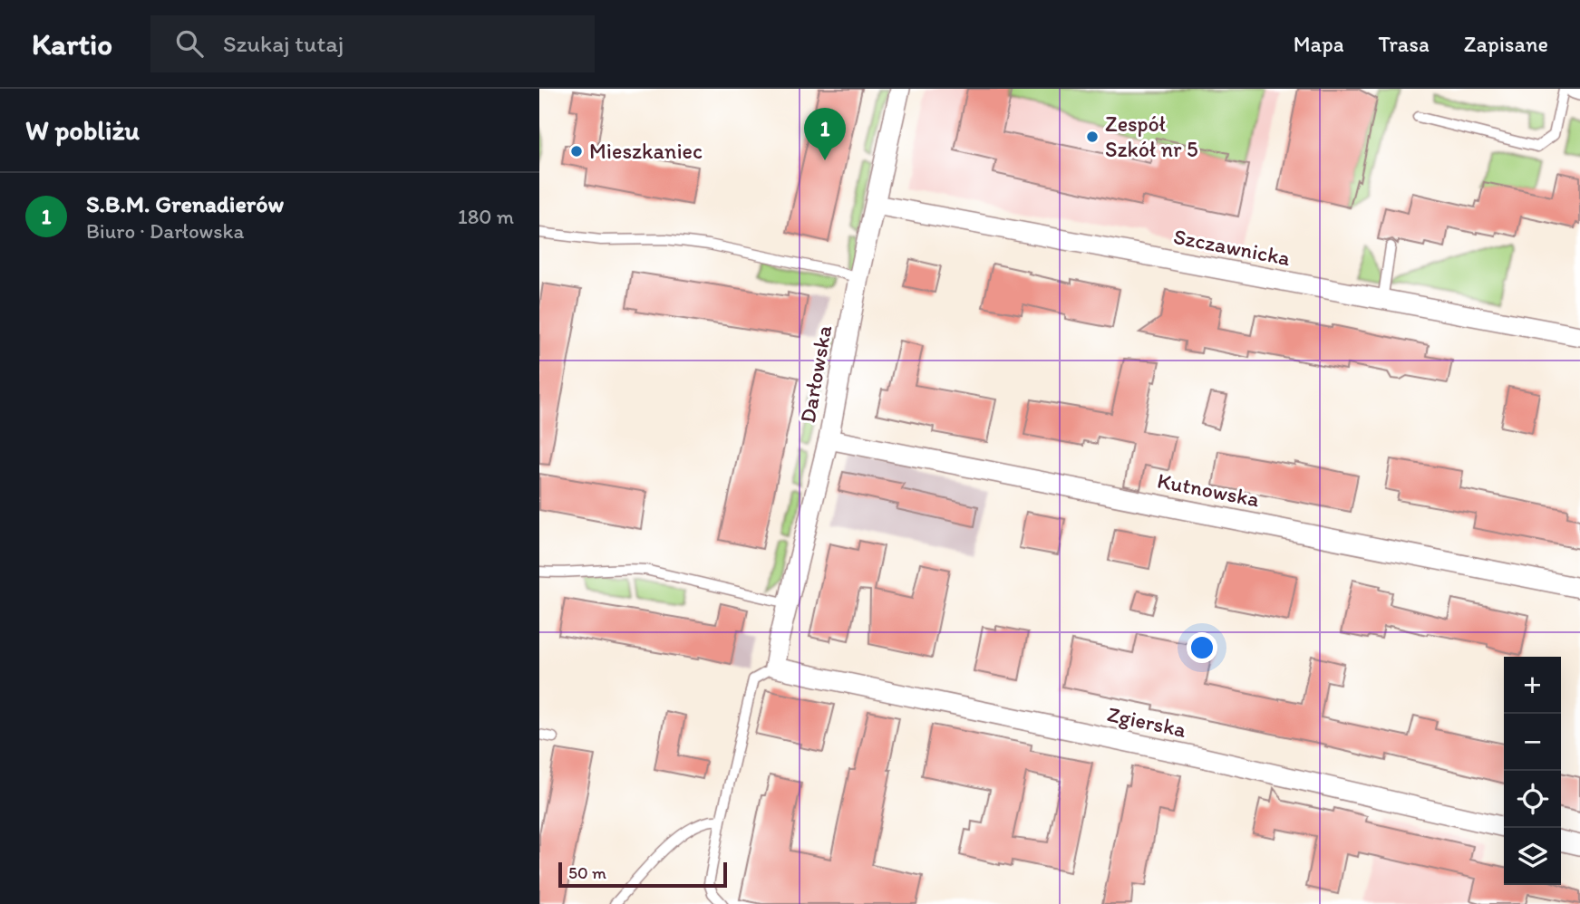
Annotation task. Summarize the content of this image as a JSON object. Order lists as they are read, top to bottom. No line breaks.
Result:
{"streets":{"street":["Szczawnicka","Darłowska","Kutnowska","Zgierska"]},"crossings":[["Szczawnicka","Darłowska"],["Darłowska","Kutnowska"],["Darłowska","Zgierska"]],"places":["Zespół Szkół nr 5","Mieszkaniec"],"scale_bar":"50 m","page":{"header":"Kartio","search":"Szukaj tutaj","nav":["Mapa","Trasa","Zapisane"],"heading":"W pobliżu","pins":"1","list":[{"mark":"1","name":"S.B.M. Grenadierów","note":"Biuro · Darłowska","value":"180 m"}],"map_buttons":["+","−"],"scale":"50 m"}}
